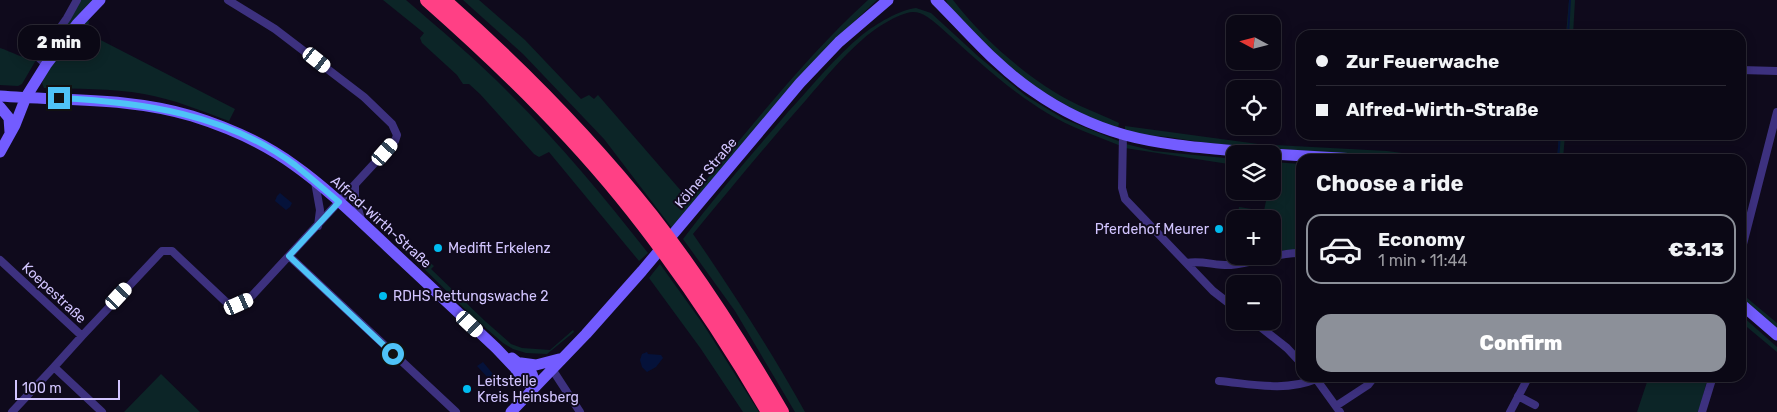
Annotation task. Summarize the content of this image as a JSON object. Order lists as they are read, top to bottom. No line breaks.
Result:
{"streets":{"main road":["Kölner Straße","Alfred-Wirth-Straße"],"street":["Koepestraße"]},"crossings":[["Kölner Straße","Alfred-Wirth-Straße"]],"places":["Pferdehof Meurer","Medifit Erkelenz","RDHS Rettungswache 2","Leitstelle Kreis Heinsberg"],"scale_bar":"100 m","north":"left","page":{"map_buttons":["+","−"],"bubble":"2 min","banner":["Zur Feuerwache","Alfred-Wirth-Straße"],"heading":"Choose a ride","list":[{"name":"Economy","note":"1 min · 11:44","value":"€3.13"}],"buttons":"Confirm","scale":"100 m"}}
